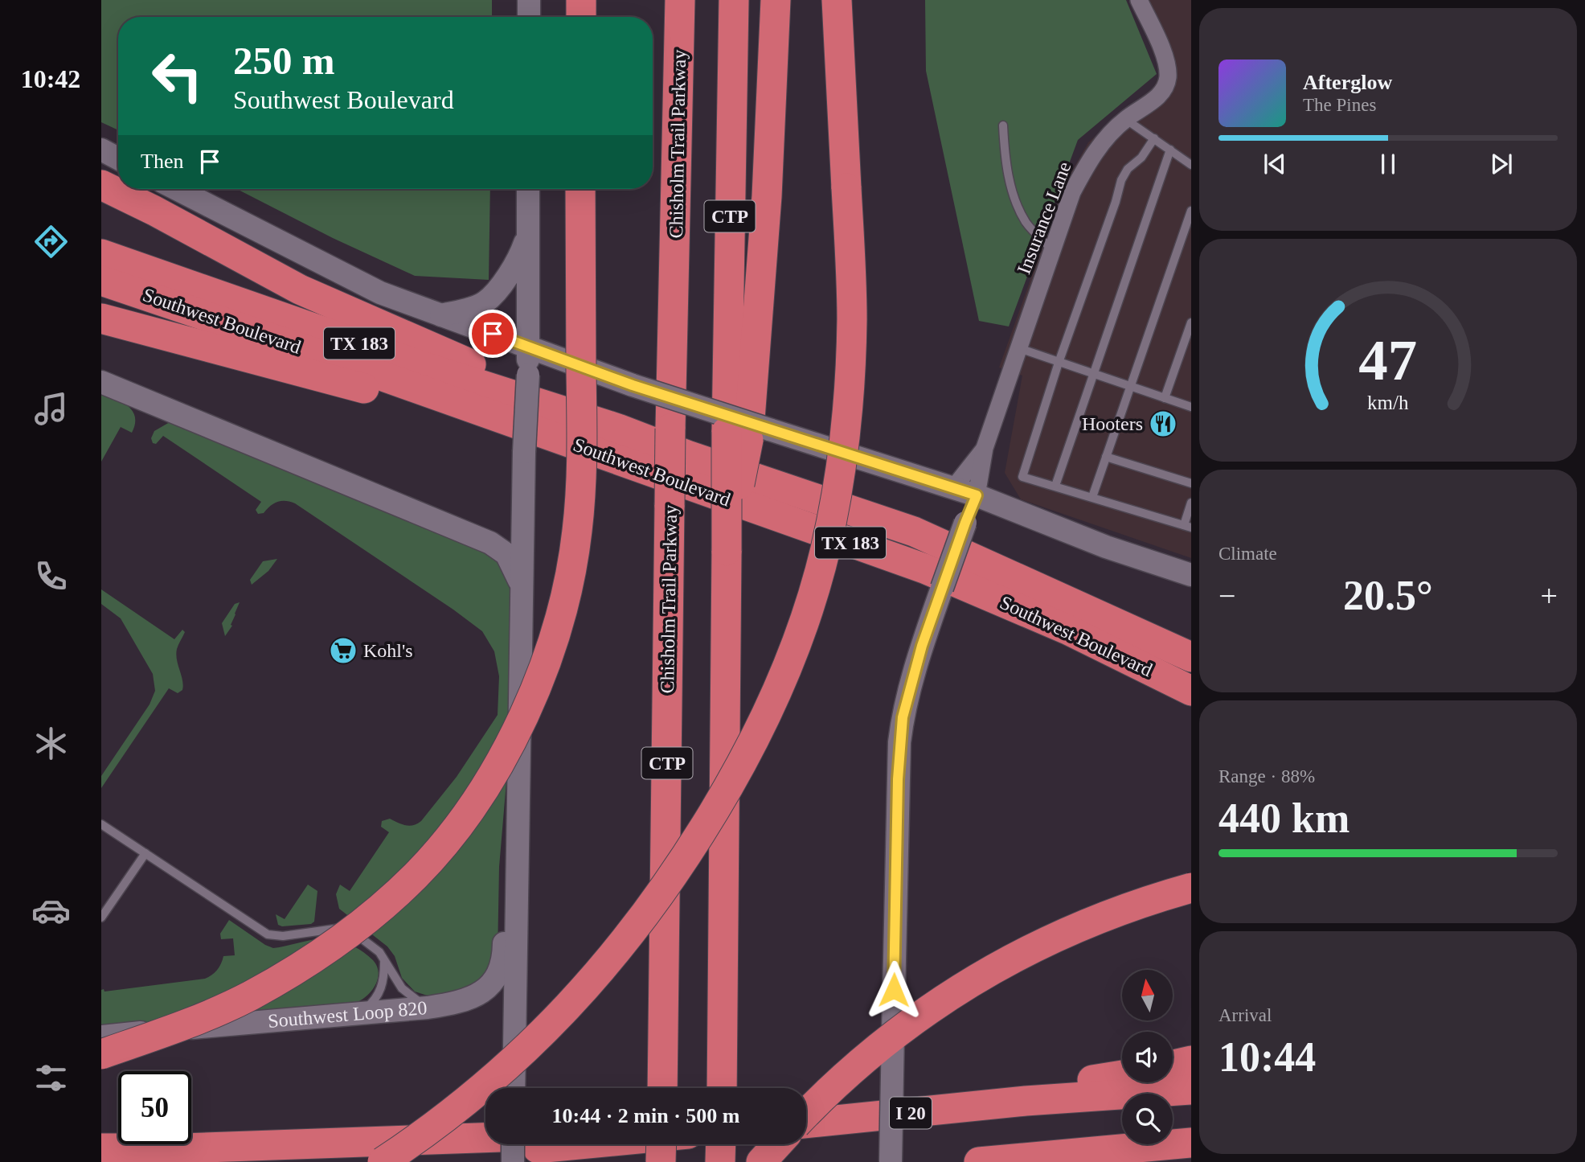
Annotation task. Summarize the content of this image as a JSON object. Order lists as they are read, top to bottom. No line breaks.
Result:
{"streets":{"highway":["Chisholm Trail Parkway","CTP","Southwest Boulevard","TX 183","I 20"],"main road":["Southwest Loop 820"],"street":["Insurance Lane"]},"places":{"restaurant":["Hooters"],"supermarket":["Kohl's"]},"north":"top","page":{"tabs":"10:42","turn":["250 m","Southwest Boulevard"],"song":["Afterglow","The Pines"],"then":"Then","tile":["Climate",["Range · 88%","440 km"],["Arrival","10:44"]],"heat":["−","20.5°","+"],"limit":"50","trip":"10:44 · 2 min · 500 m","gauge":["47","km/h"]}}
